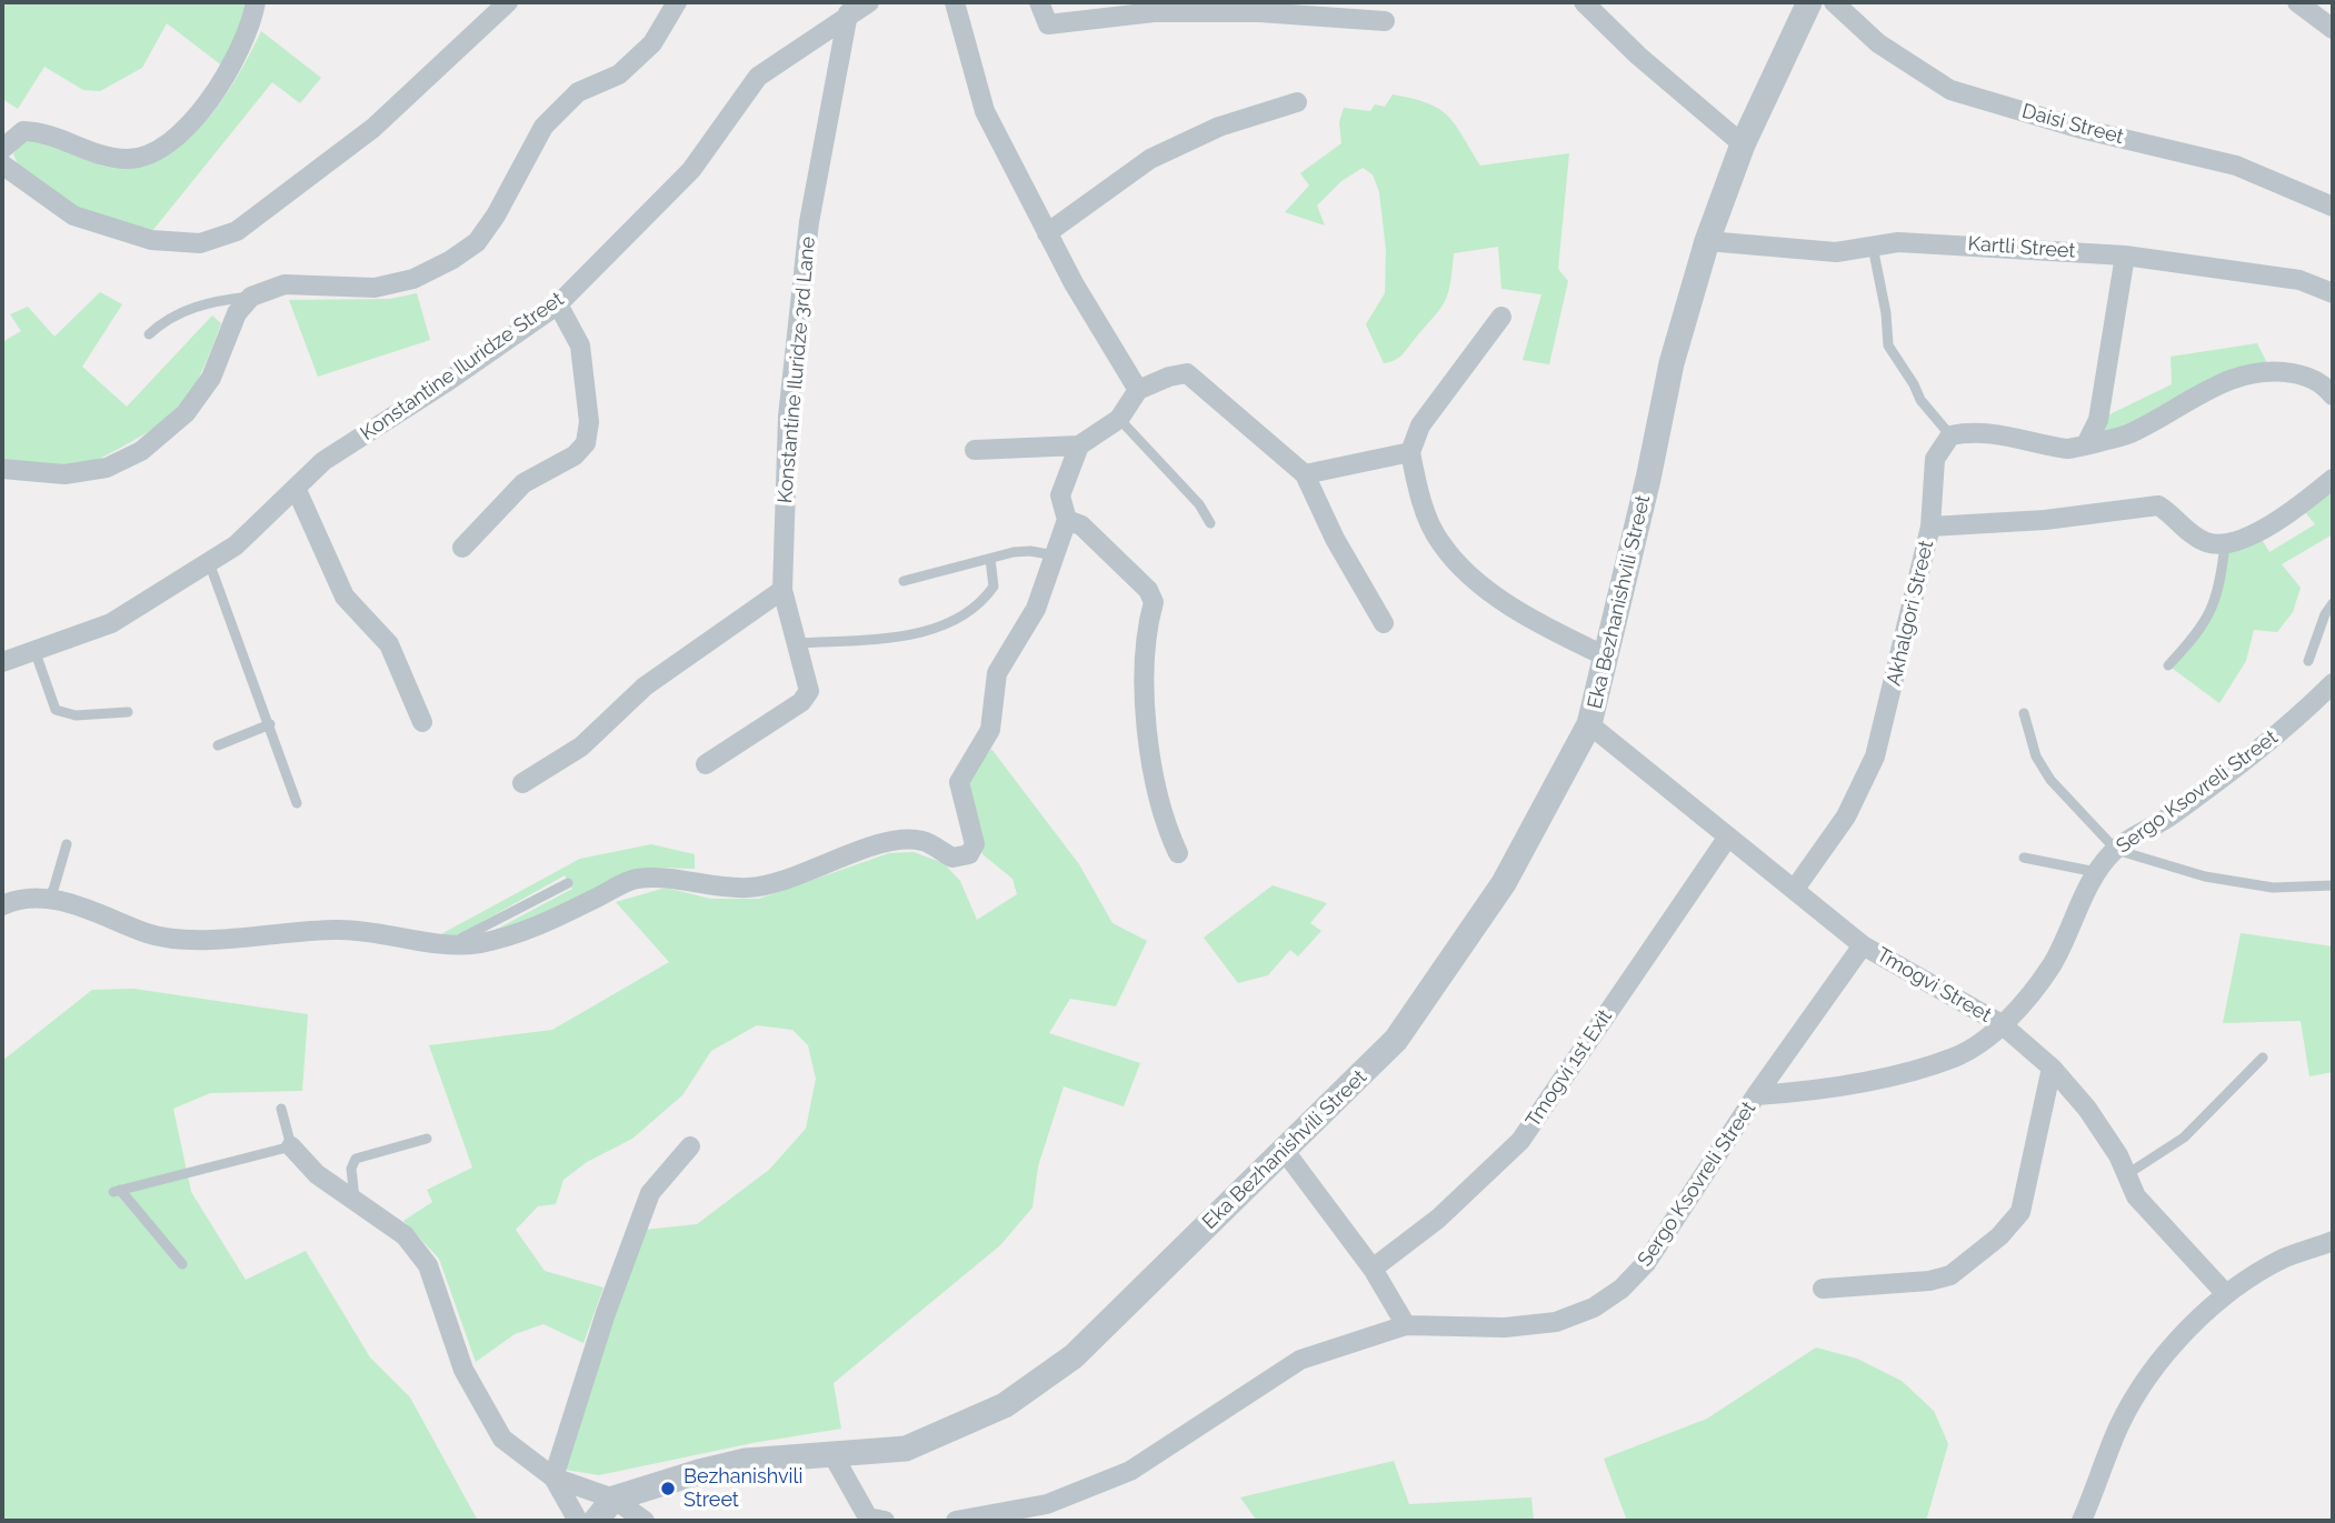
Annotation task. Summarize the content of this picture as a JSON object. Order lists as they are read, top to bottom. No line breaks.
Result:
{"streets":{"street":["Daisi Street","Kartli Street","Konstantine Iluridze Street","Konstantine Iluridze 3rd Lane","Eka Bezhanishvili Street","Akhalgori Street","Sergo Ksovreli Street","Tmogvi Street","Tmogvi 1st Exit"]},"crossings":[["Kartli Street","Eka Bezhanishvili Street"],["Konstantine Iluridze Street","Konstantine Iluridze 3rd Lane"],["Eka Bezhanishvili Street","Tmogvi Street"],["Akhalgori Street","Tmogvi Street"],["Sergo Ksovreli Street","Tmogvi Street"],["Tmogvi Street","Tmogvi 1st Exit"]],"places":["Bezhanishvili Street"]}
